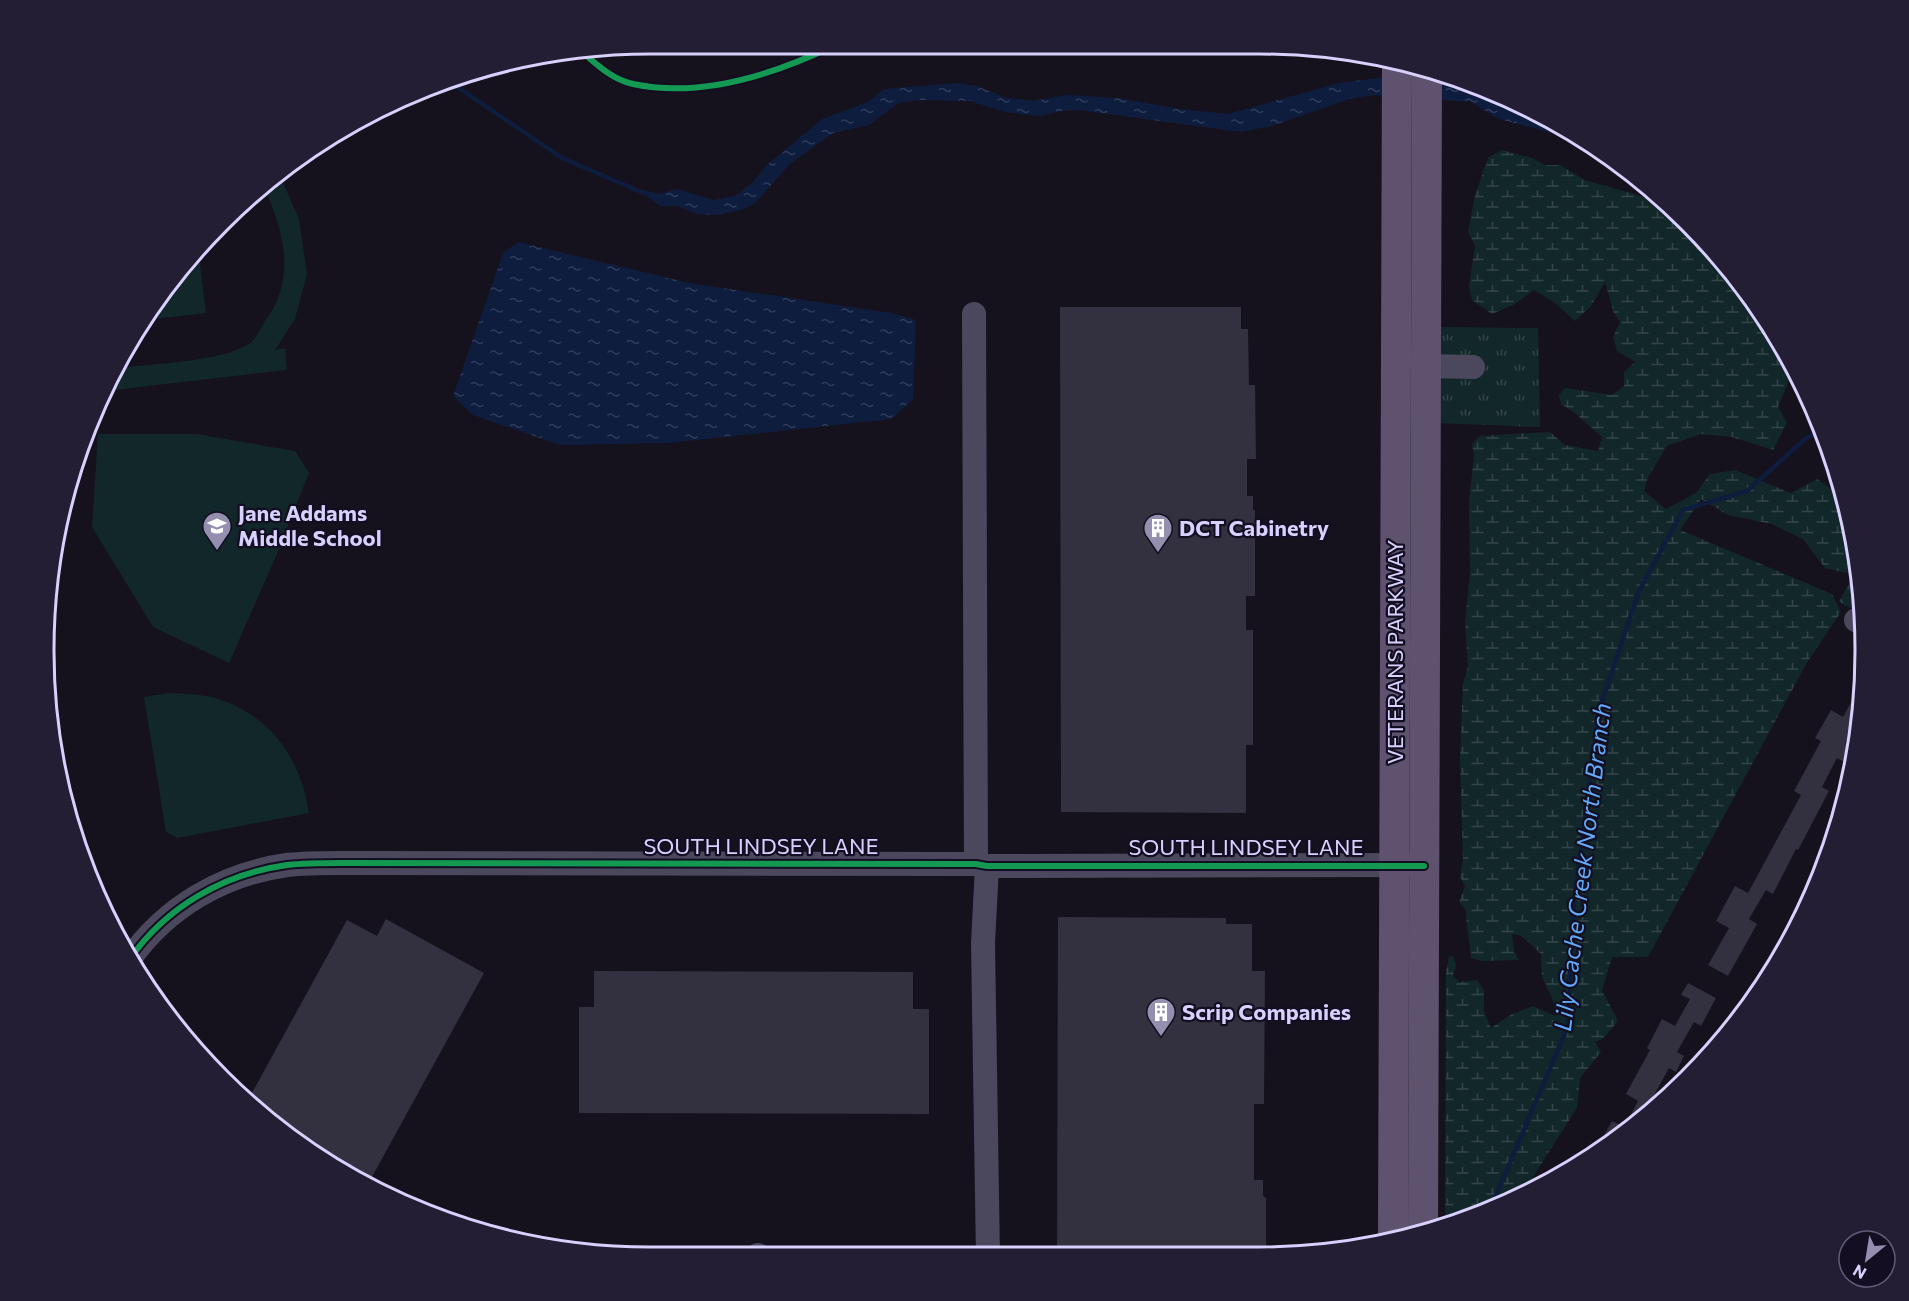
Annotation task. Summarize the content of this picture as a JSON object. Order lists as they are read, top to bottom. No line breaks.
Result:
{"streets":{"main road":["VETERANS PARKWAY"],"street":["SOUTH LINDSEY LANE"]},"crossings":[["VETERANS PARKWAY","SOUTH LINDSEY LANE"]],"water":["Lily Cache Creek North Branch"],"places":{"school or university":["Jane Addams Middle School"],"building":["DCT Cabinetry","Scrip Companies"]},"north":"bottom left"}
